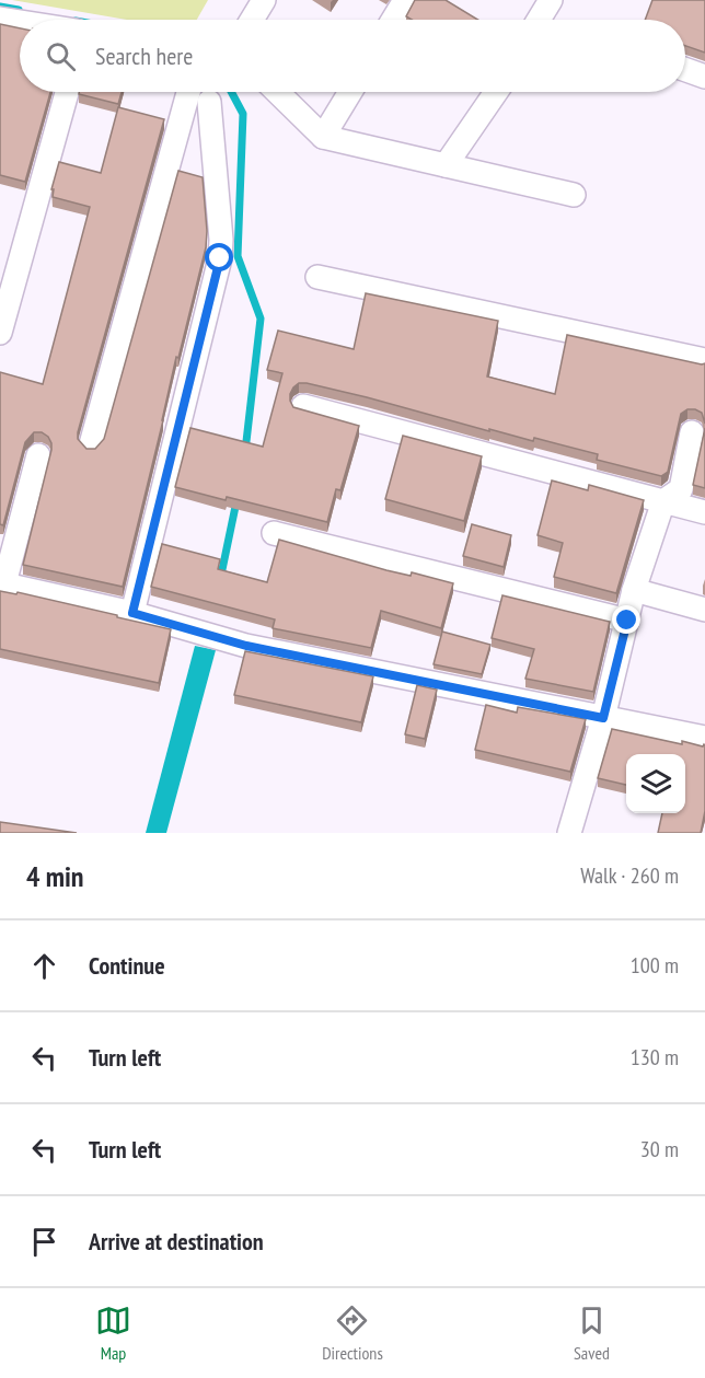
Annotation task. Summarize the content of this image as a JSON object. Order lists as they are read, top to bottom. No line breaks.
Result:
{"page":{"search":"Search here","heading":["4 min","Walk · 260 m"],"list":[["Continue","100 m"],["Turn left","130 m"],["Turn left","30 m"],"Arrive at destination"],"nav":["Map","Directions","Saved"]}}
